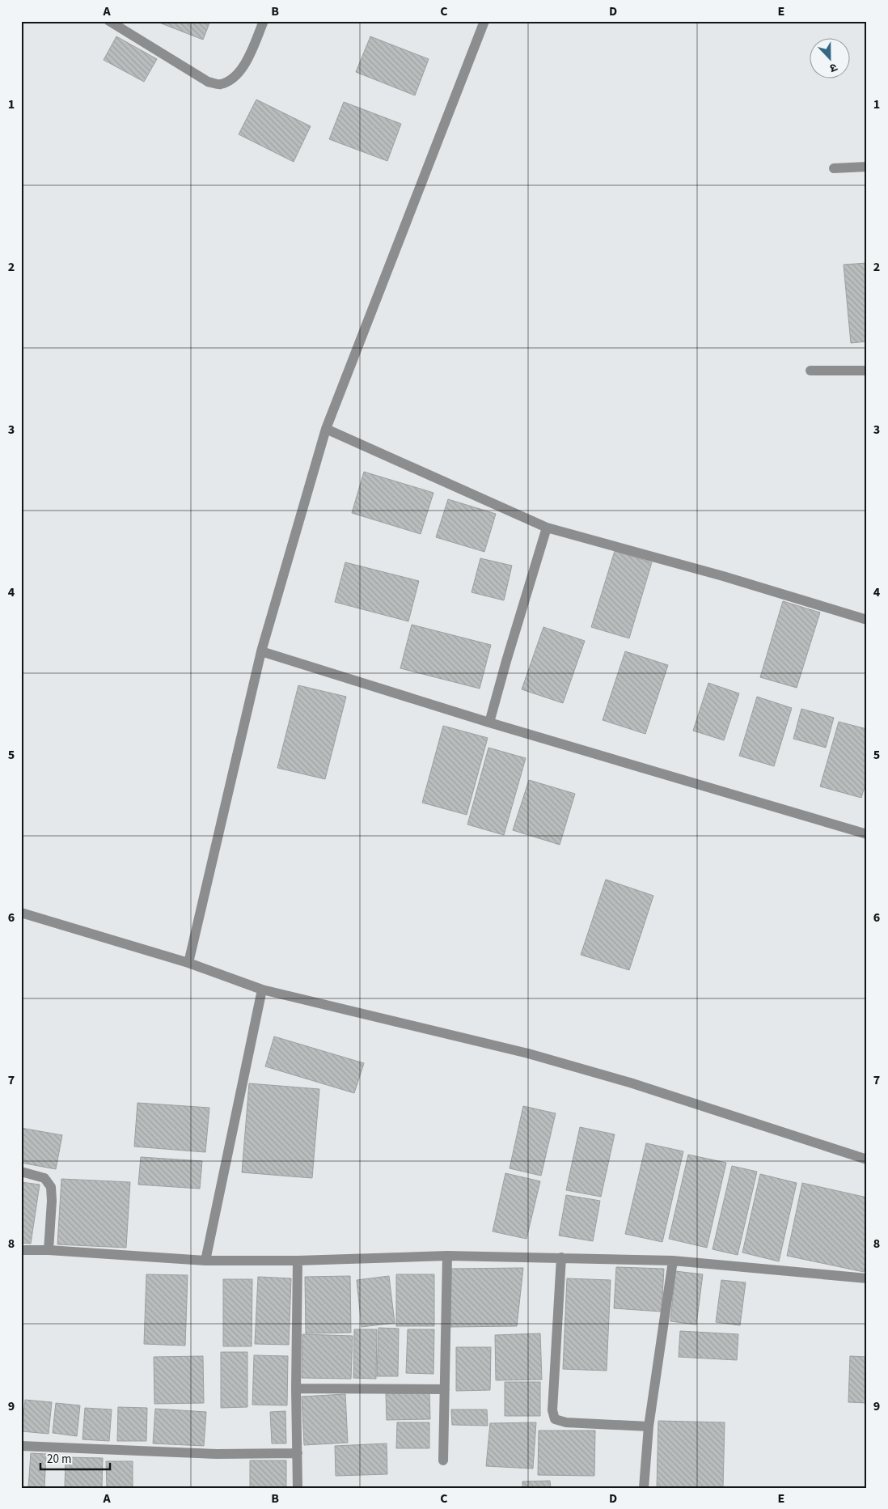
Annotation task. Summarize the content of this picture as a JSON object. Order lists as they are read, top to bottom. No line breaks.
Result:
{"scale_bar":"20 m","north":"bottom","grid":{"columns":["A","B","C","D","E"],"rows":["1","2","3","4","5","6","7","8","9"]}}
